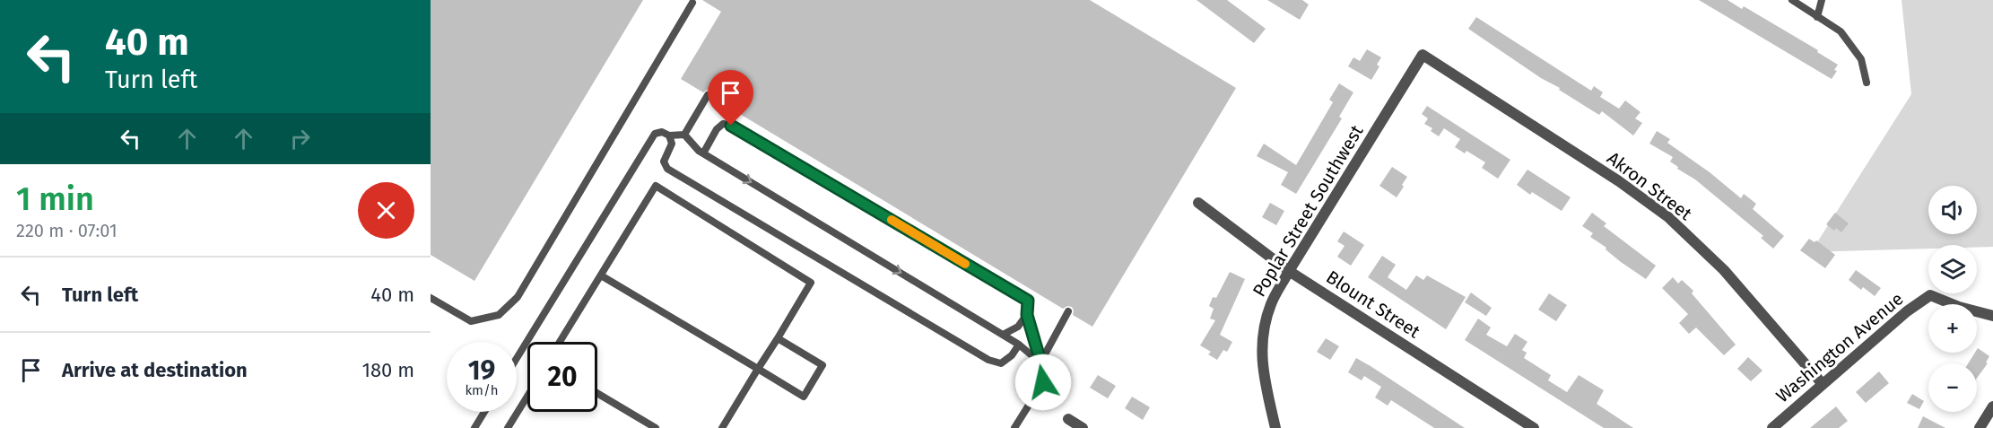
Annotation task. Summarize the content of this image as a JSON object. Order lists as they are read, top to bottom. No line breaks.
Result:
{"streets":{"street":["Akron Street","Poplar Street Southwest","Blount Street","Washington Avenue"]},"crossings":[["Akron Street","Poplar Street Southwest"],["Akron Street","Washington Avenue"],["Poplar Street Southwest","Blount Street"]],"page":{"turn":["40 m","Turn left"],"heading":["1 min","220 m · 07:01"],"map_buttons":["+","−"],"list":[{"name":"Turn left","value":"40 m"},{"name":"Arrive at destination","value":"180 m"}],"speed":"19 km/h","limit":"20"}}
